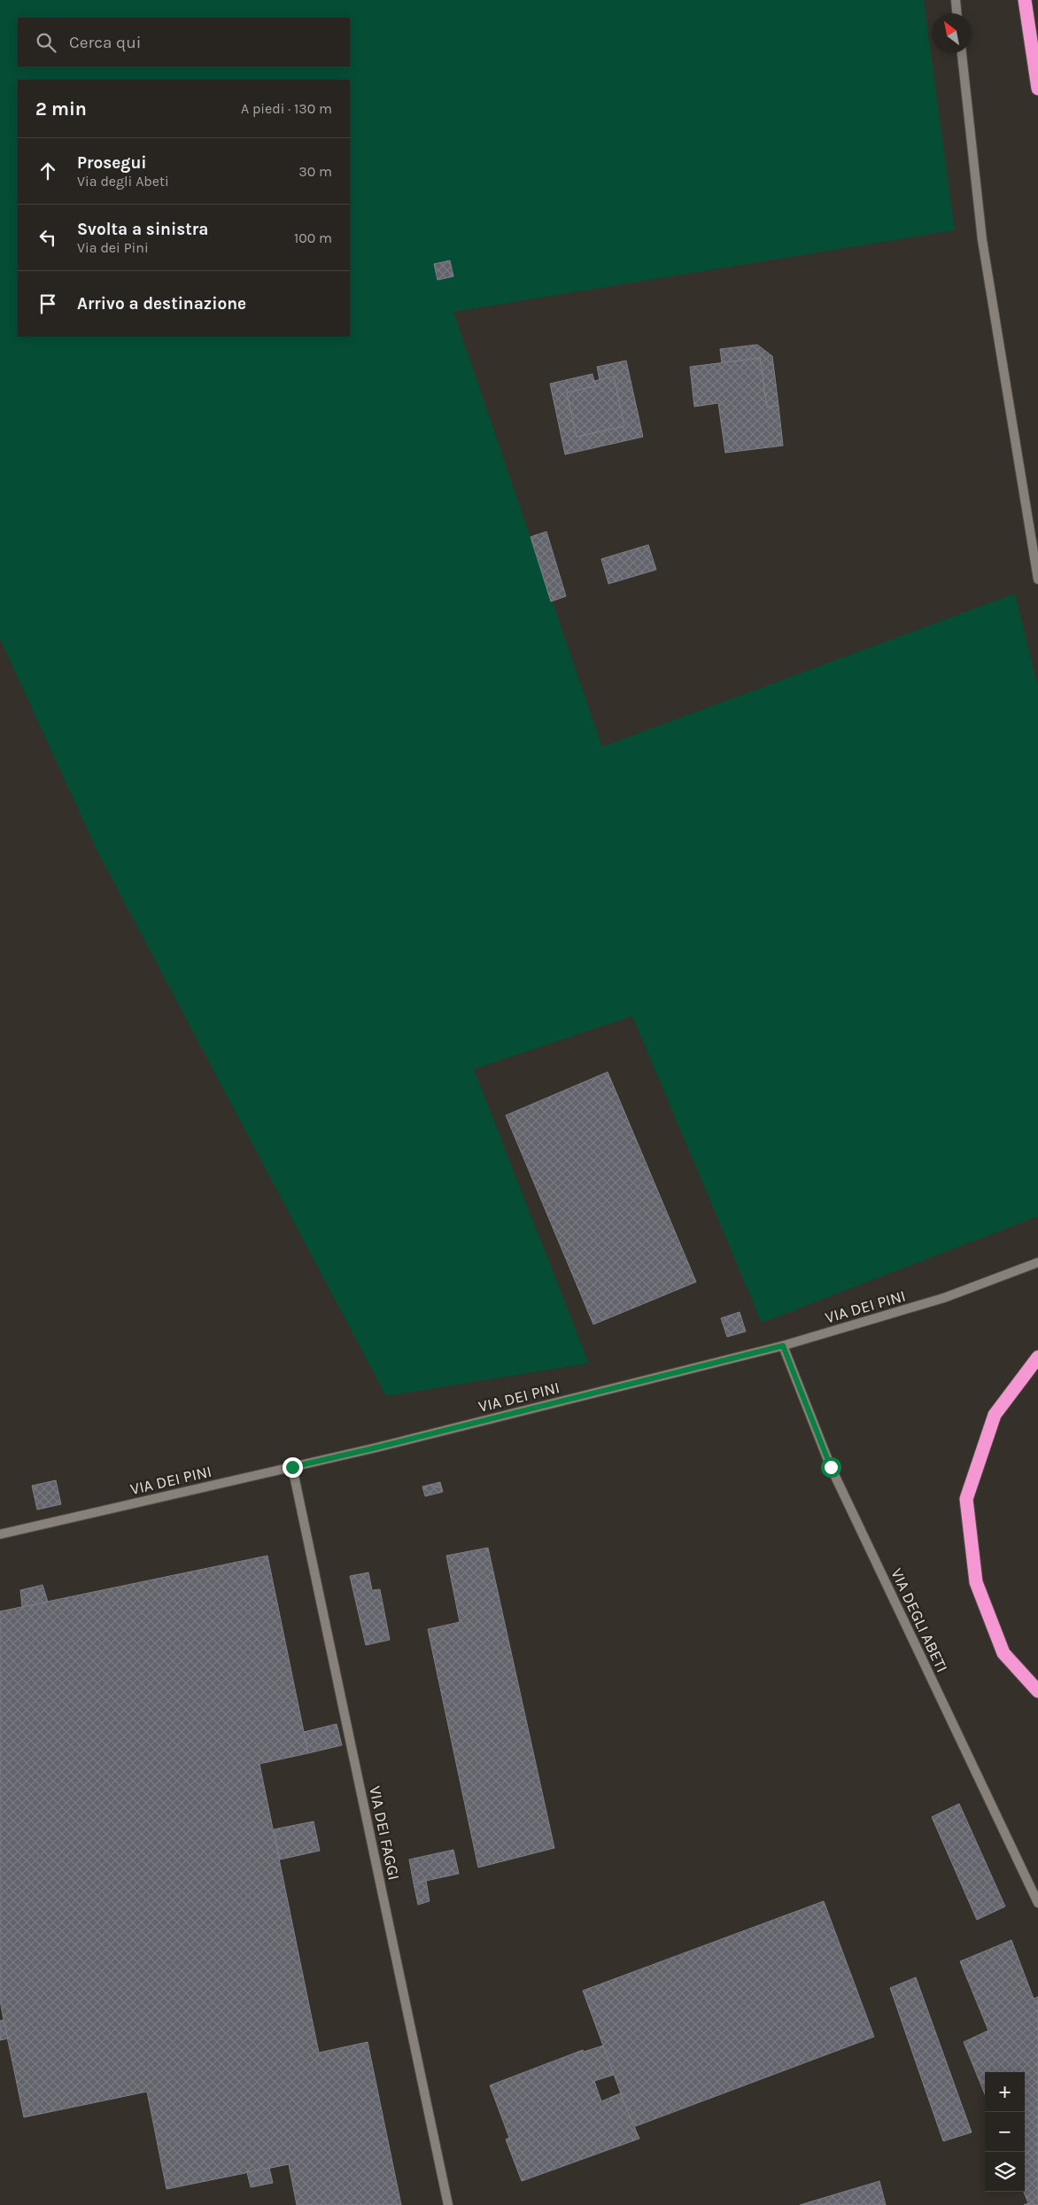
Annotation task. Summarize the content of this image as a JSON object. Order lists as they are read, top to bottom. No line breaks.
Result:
{"streets":{"street":["VIA DEI PINI","VIA DEGLI ABETI","VIA DEI FAGGI"]},"crossings":[["VIA DEI PINI","VIA DEGLI ABETI"],["VIA DEI PINI","VIA DEI FAGGI"]],"north":"top left","page":{"search":"Cerca qui","heading":["2 min","A piedi · 130 m"],"list":[["Prosegui","Via degli Abeti","30 m"],["Svolta a sinistra","Via dei Pini","100 m"],"Arrivo a destinazione"],"map_buttons":["+","−"]}}
